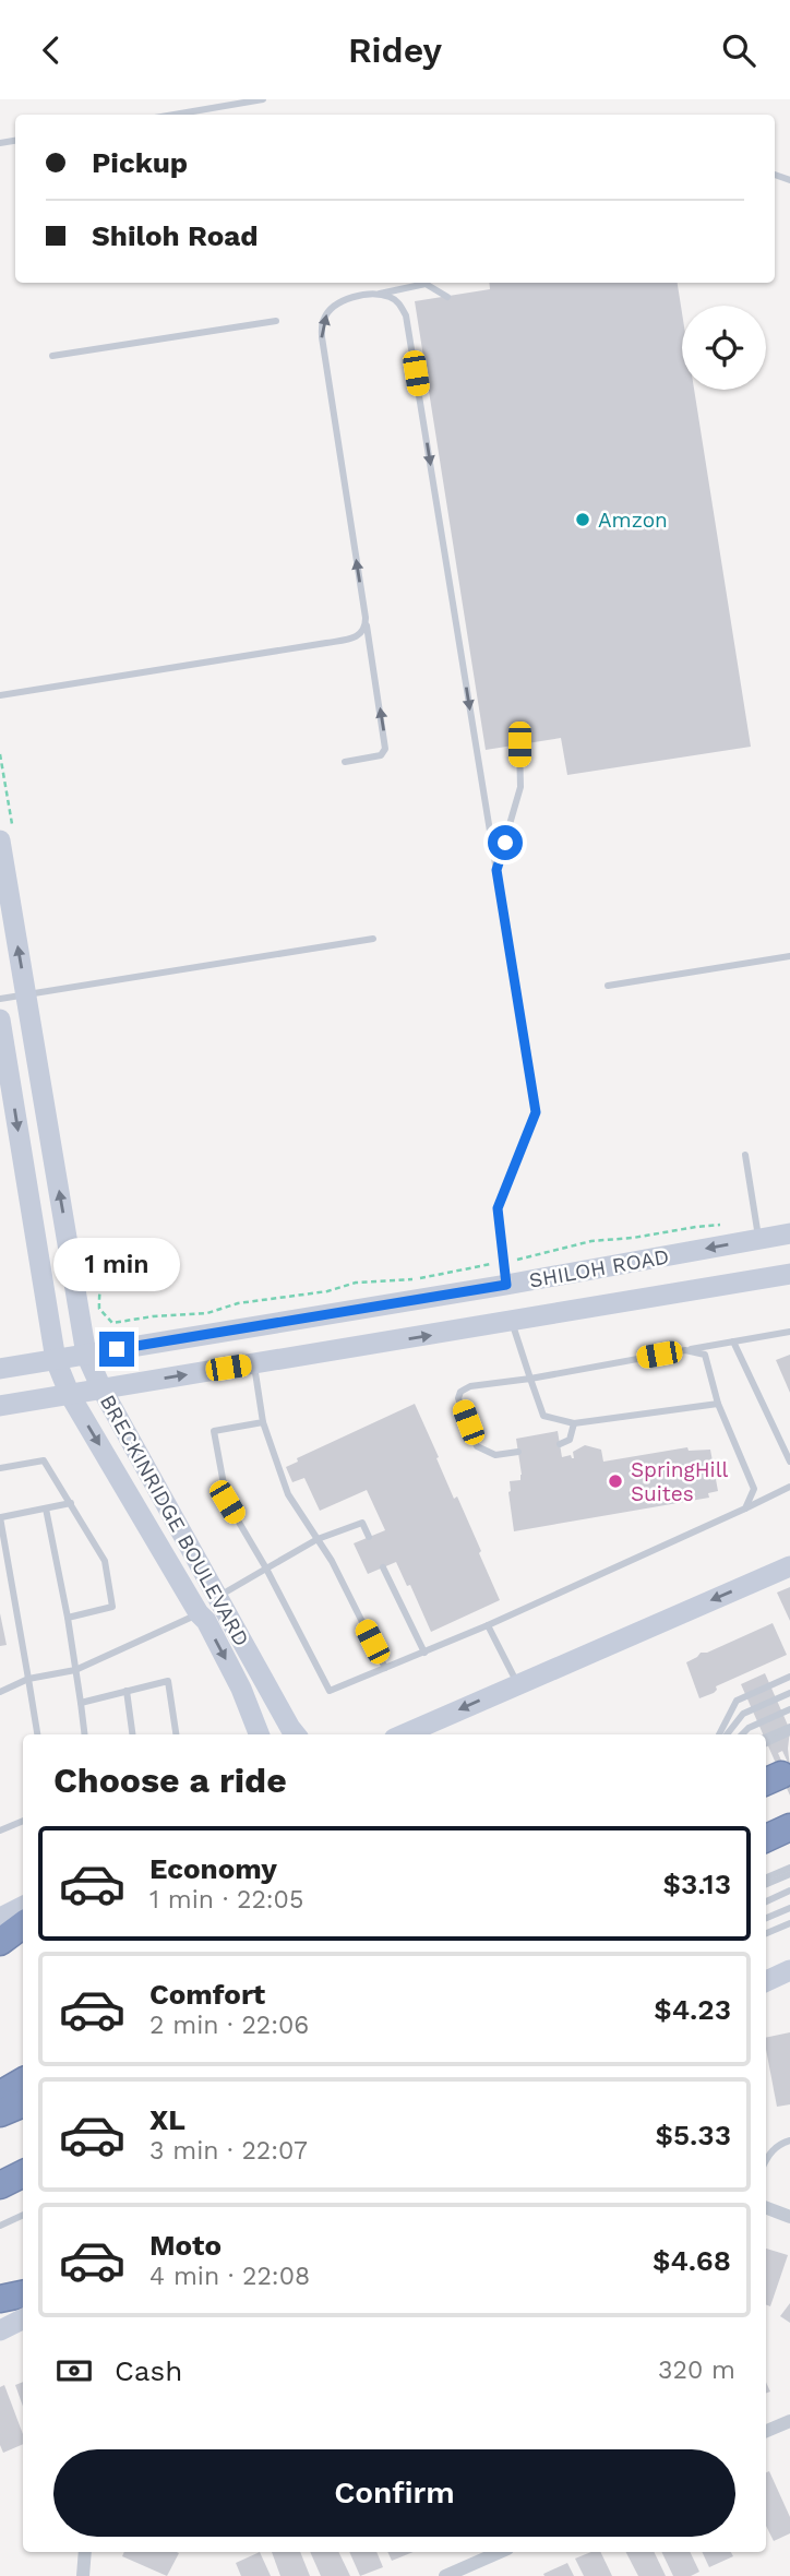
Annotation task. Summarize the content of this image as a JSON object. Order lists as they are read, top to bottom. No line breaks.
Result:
{"streets":{"main road":["SHILOH ROAD","BRECKINRIDGE BOULEVARD"]},"crossings":[["SHILOH ROAD","BRECKINRIDGE BOULEVARD"]],"places":["Amzon","SpringHill Suites"],"page":{"header":"Ridey","banner":["Pickup","Shiloh Road"],"bubble":"1 min","heading":"Choose a ride","list":[{"name":"Economy","note":"1 min · 22:05","value":"$3.13"},{"name":"Comfort","note":"2 min · 22:06","value":"$4.23"},{"name":"XL","note":"3 min · 22:07","value":"$5.33"},{"name":"Moto","note":"4 min · 22:08","value":"$4.68"}],"pay":["Cash","320 m"],"buttons":"Confirm"}}
